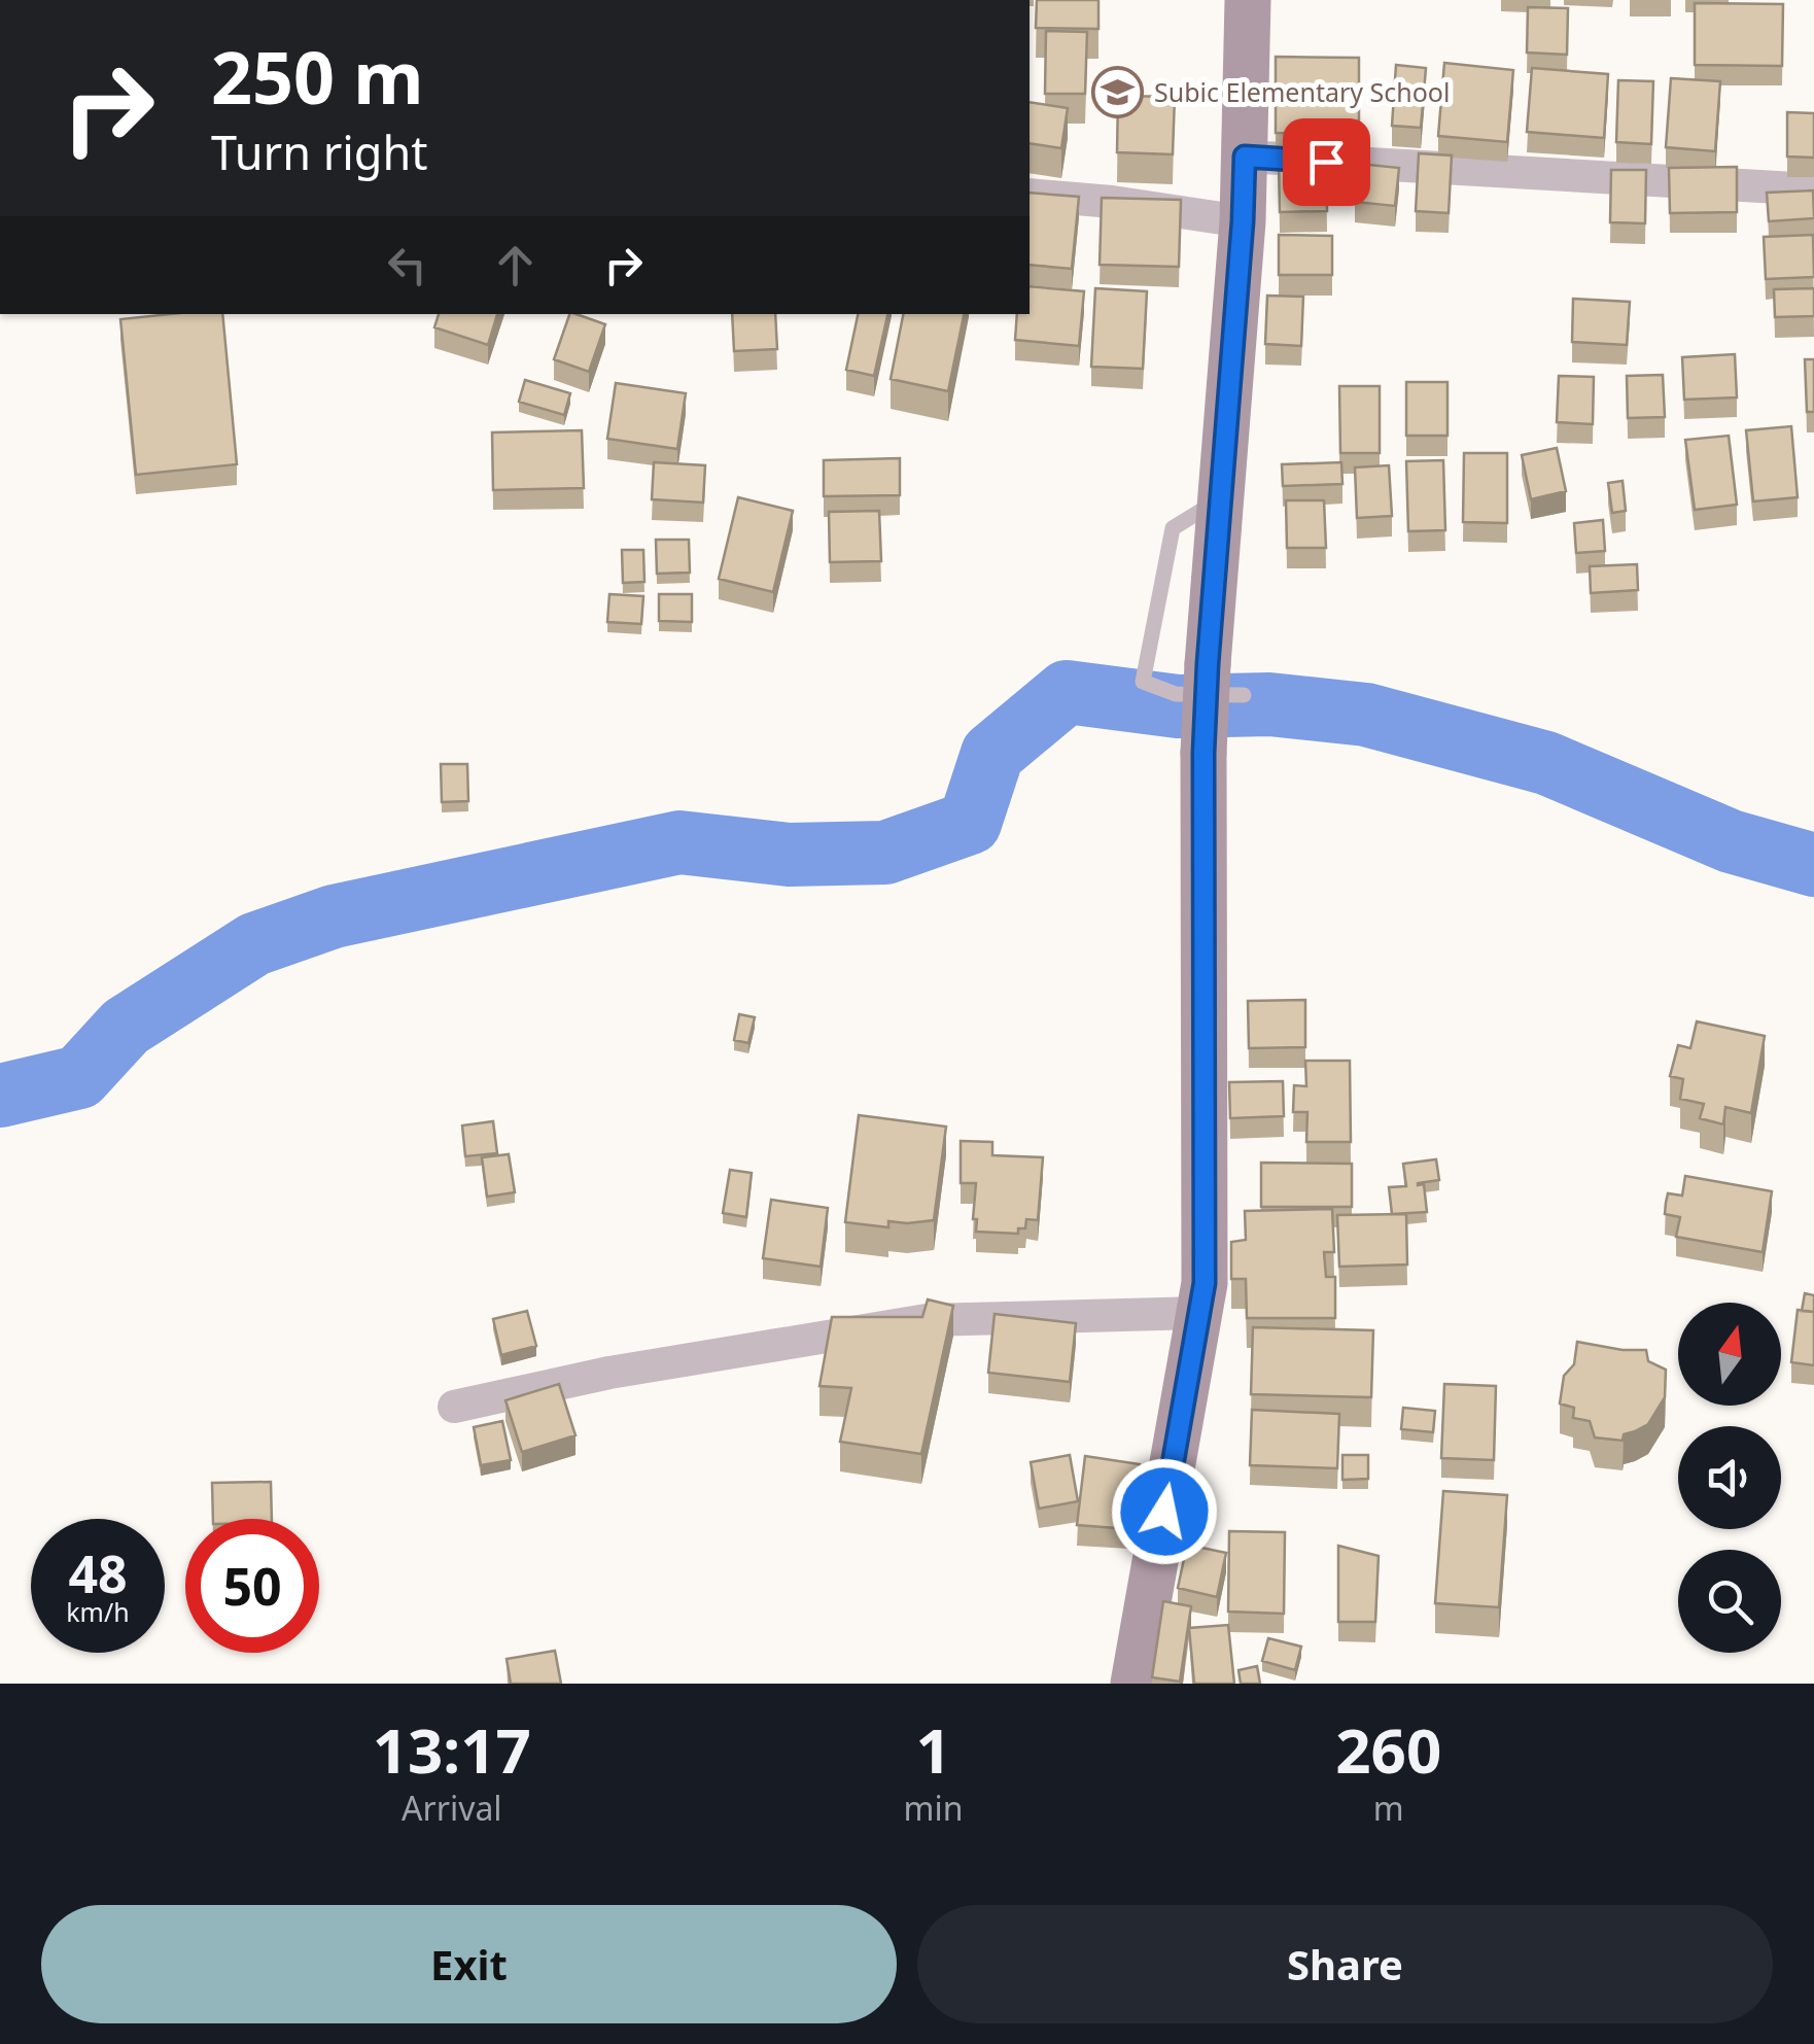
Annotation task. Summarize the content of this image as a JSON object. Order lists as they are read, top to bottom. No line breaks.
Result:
{"places":{"school or university":["Subic Elementary School"]},"north":"top","page":{"turn":["250 m","Turn right"],"speed":"48 km/h","limit":"50","eta":["13:17","Arrival","1","min","260","m"],"buttons":["Exit","Share"]}}
